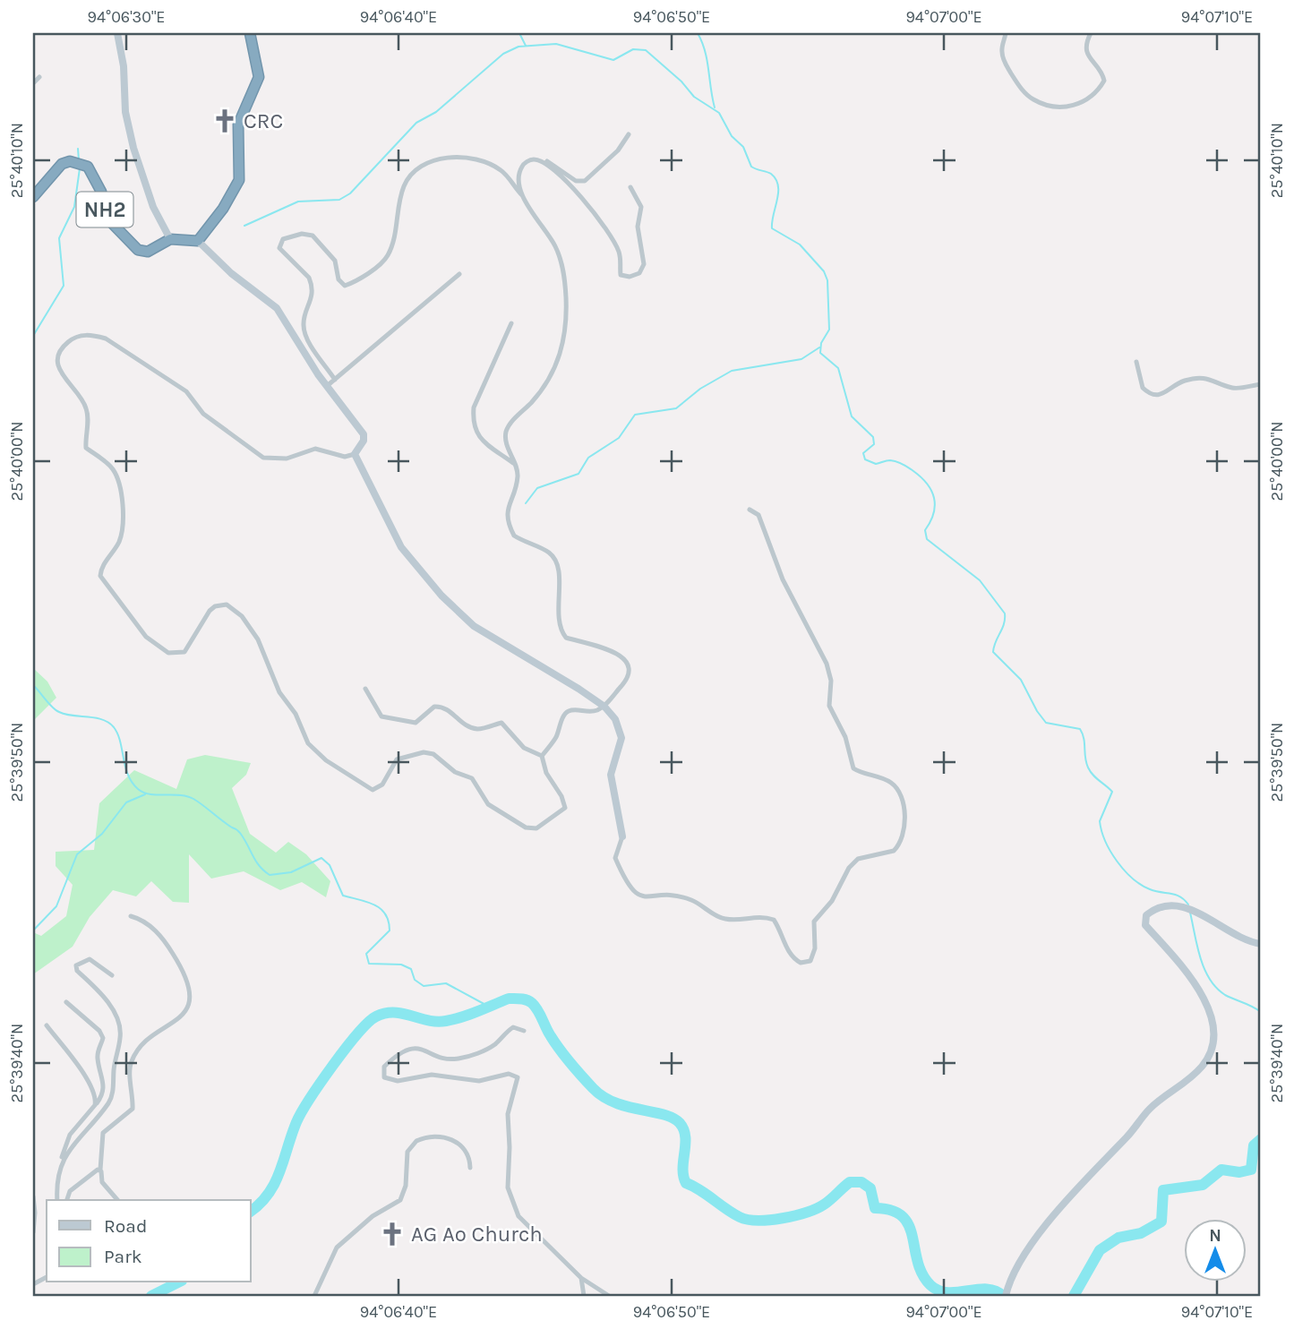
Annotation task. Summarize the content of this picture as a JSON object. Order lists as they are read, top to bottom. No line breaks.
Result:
{"streets":{"highway":["NH2"]},"places":{"church":["CRC","AG Ao Church"]},"legend":["Road","Park"],"north":"top","coordinates":["94°06'30\"E","94°06'40\"E","94°06'50\"E","94°07'00\"E","94°07'10\"E","25°40'10\"N","25°40'00\"N","25°39'50\"N","25°39'40\"N"]}
